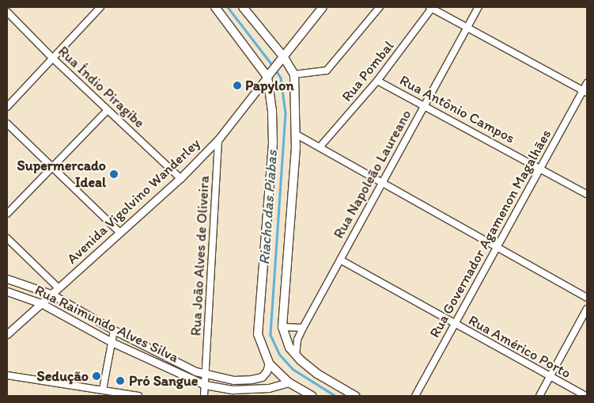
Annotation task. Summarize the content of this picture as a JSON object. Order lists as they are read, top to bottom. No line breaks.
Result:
{"streets":{"street":["Rua Pombal","Rua Índio Piragibe","Rua Antônio Campos","Rua Napoleão Laureano","Avenida Vigolvino Wanderley","Rua Governador Agamenon Magalhães","Rua João Alves de Oliveira","Rua Raimundo Alves Silva","Rua Américo Porto"]},"crossings":[["Rua Pombal","Rua Antônio Campos"],["Rua Índio Piragibe","Avenida Vigolvino Wanderley"],["Rua Antônio Campos","Rua Napoleão Laureano"],["Rua Antônio Campos","Rua Governador Agamenon Magalhães"],["Rua Napoleão Laureano","Rua Américo Porto"],["Avenida Vigolvino Wanderley","Rua João Alves de Oliveira"],["Avenida Vigolvino Wanderley","Rua Raimundo Alves Silva"],["Rua Governador Agamenon Magalhães","Rua Américo Porto"],["Rua João Alves de Oliveira","Rua Raimundo Alves Silva"]],"water":["Riacho das Piabas"],"places":["Papylon","Supermercado Ideal","Sedução","Pró Sangue"]}
